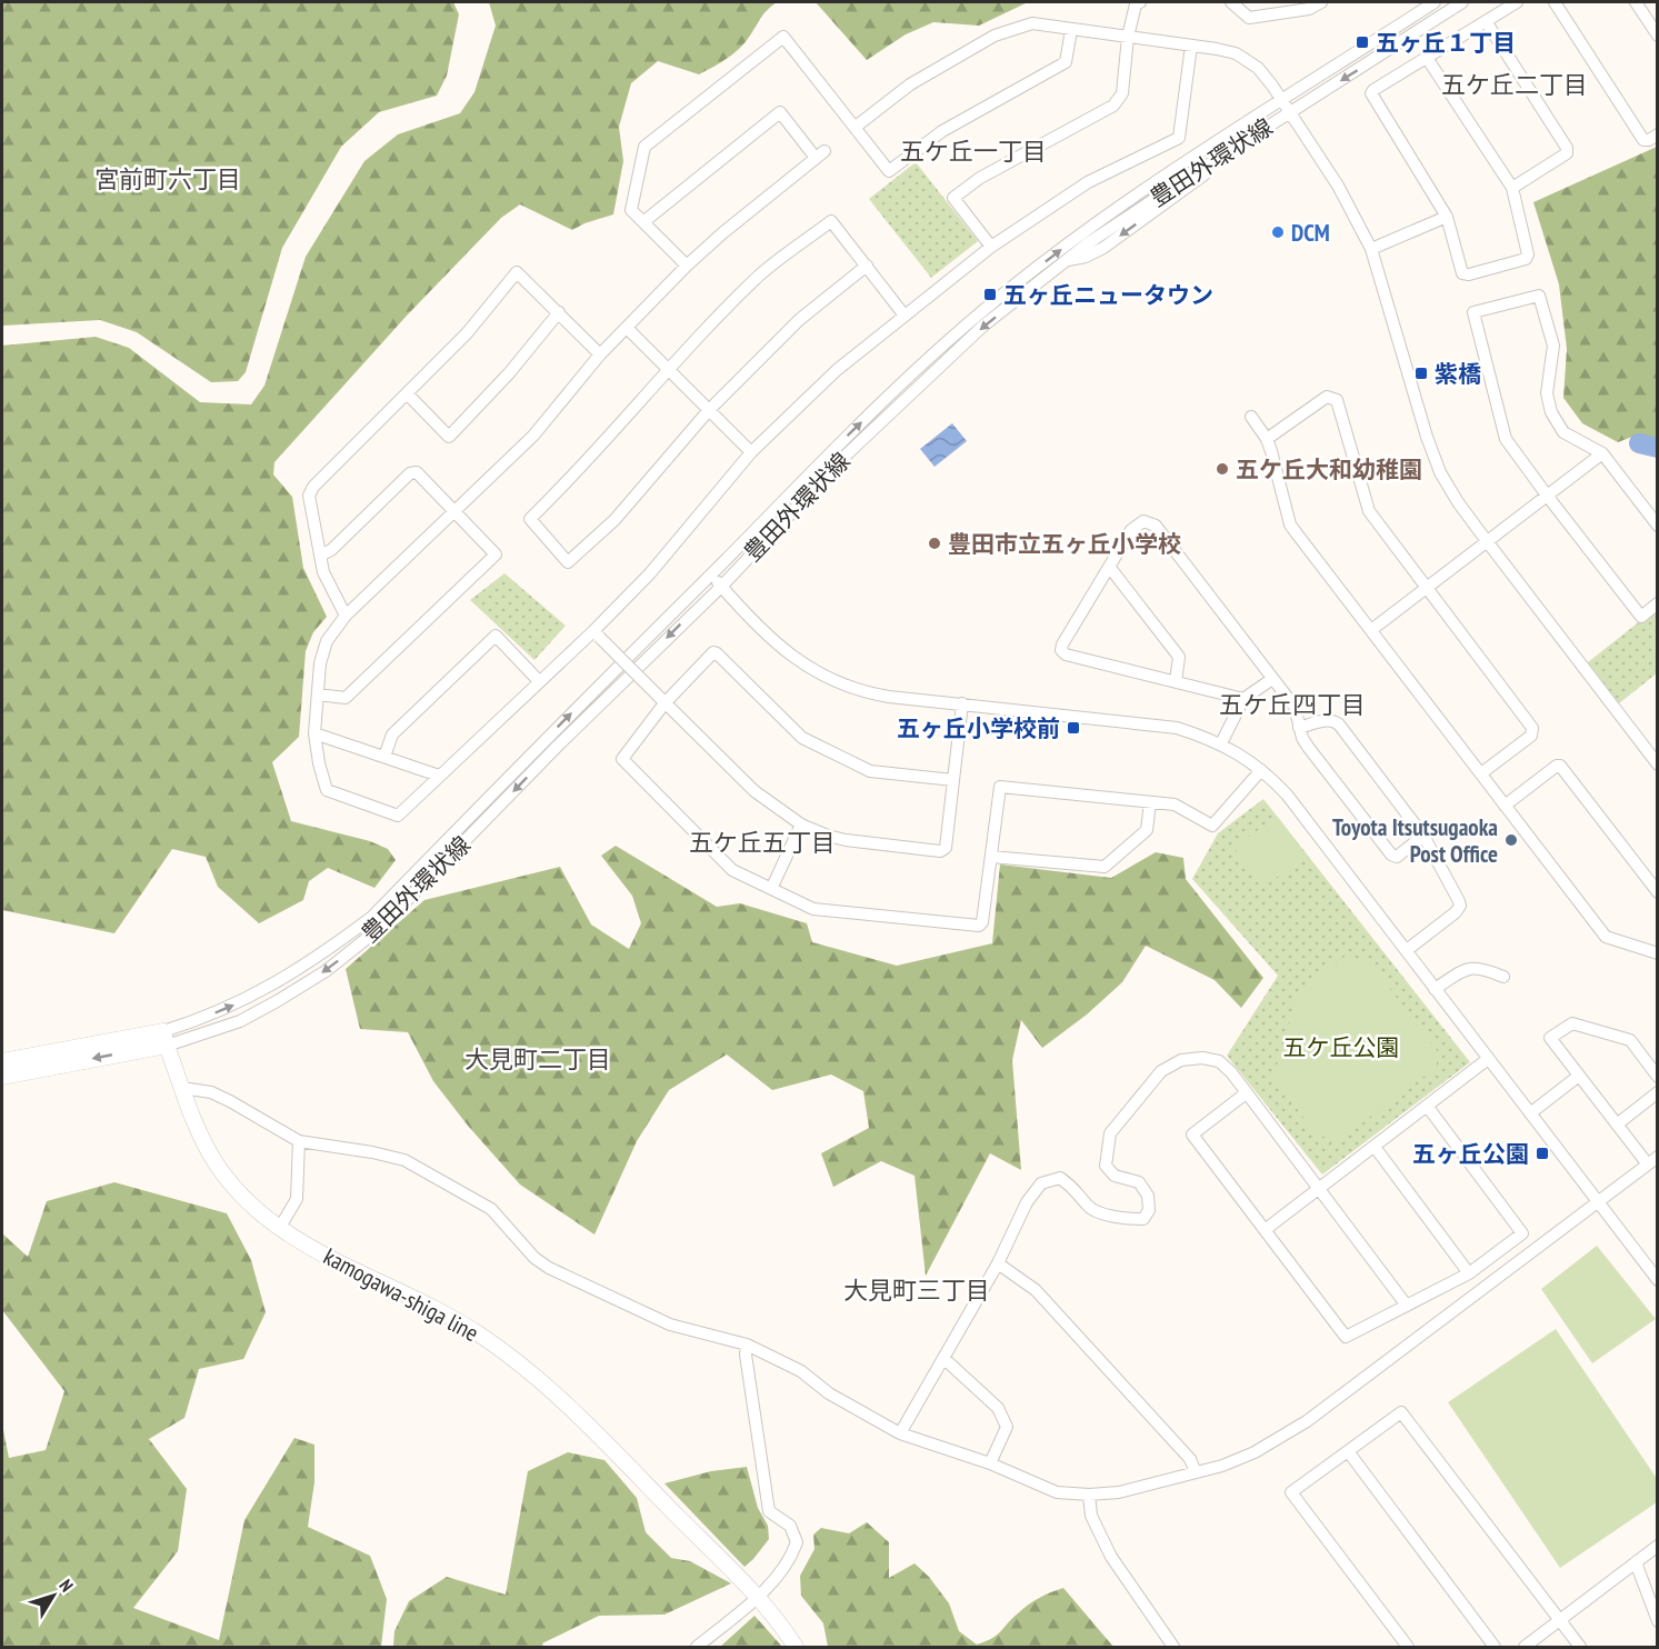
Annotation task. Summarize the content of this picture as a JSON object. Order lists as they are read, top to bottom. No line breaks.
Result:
{"streets":{"main road":["kamogawa-shiga line"],"street":["豊田外環状線"]},"crossings":[["豊田外環状線","kamogawa-shiga line"]],"districts":["五ケ丘二丁目","五ケ丘一丁目","宮前町六丁目","五ケ丘四丁目","五ケ丘五丁目","大見町二丁目","大見町三丁目"],"parks":["五ケ丘公園"],"places":{"transit":["五ヶ丘１丁目","五ヶ丘ニュータウン","紫橋","五ヶ丘小学校前","五ヶ丘公園"],"other":["DCM","五ケ丘大和幼稚園","豊田市立五ヶ丘小学校","Toyota Itsutsugaoka Post Office"]},"north":"top right"}
